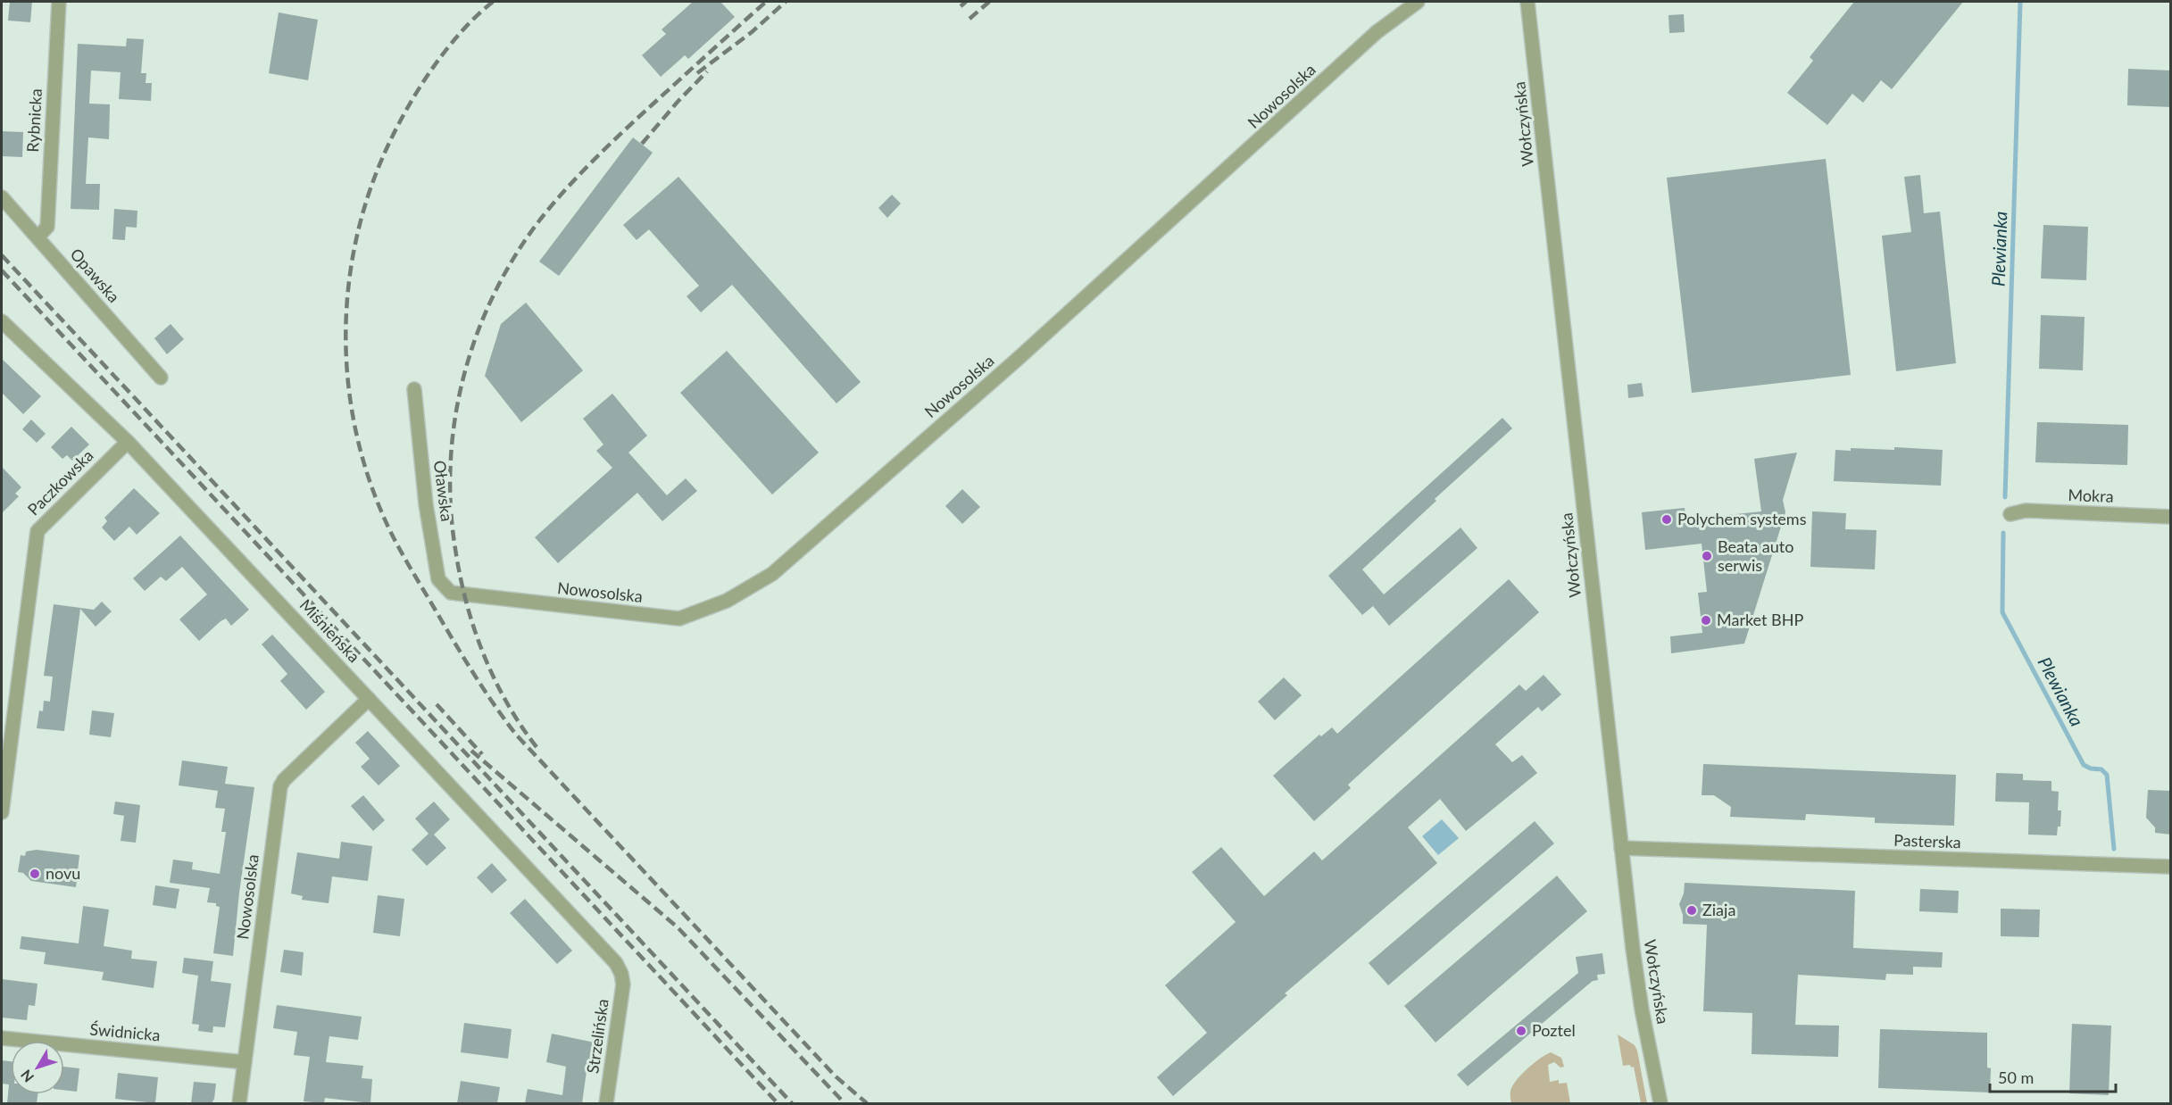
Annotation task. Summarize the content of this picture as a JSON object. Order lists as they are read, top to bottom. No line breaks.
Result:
{"streets":{"street":["Nowosolska","Rybnicka","Wołczyńska","Opawska","Paczkowska","Oławska","Mokra","Miśnieńska","Pasterska","Świdnicka","Strzelińska"]},"crossings":[["Nowosolska","Oławska"],["Nowosolska","Miśnieńska"],["Nowosolska","Świdnicka"],["Rybnicka","Opawska"],["Wołczyńska","Pasterska"],["Paczkowska","Miśnieńska"],["Miśnieńska","Strzelińska"]],"water":["Plewianka"],"places":["Polychem systems","Beata auto serwis","Market BHP","novu","Ziaja","Poztel"],"scale_bar":"50 m","north":"bottom left"}
